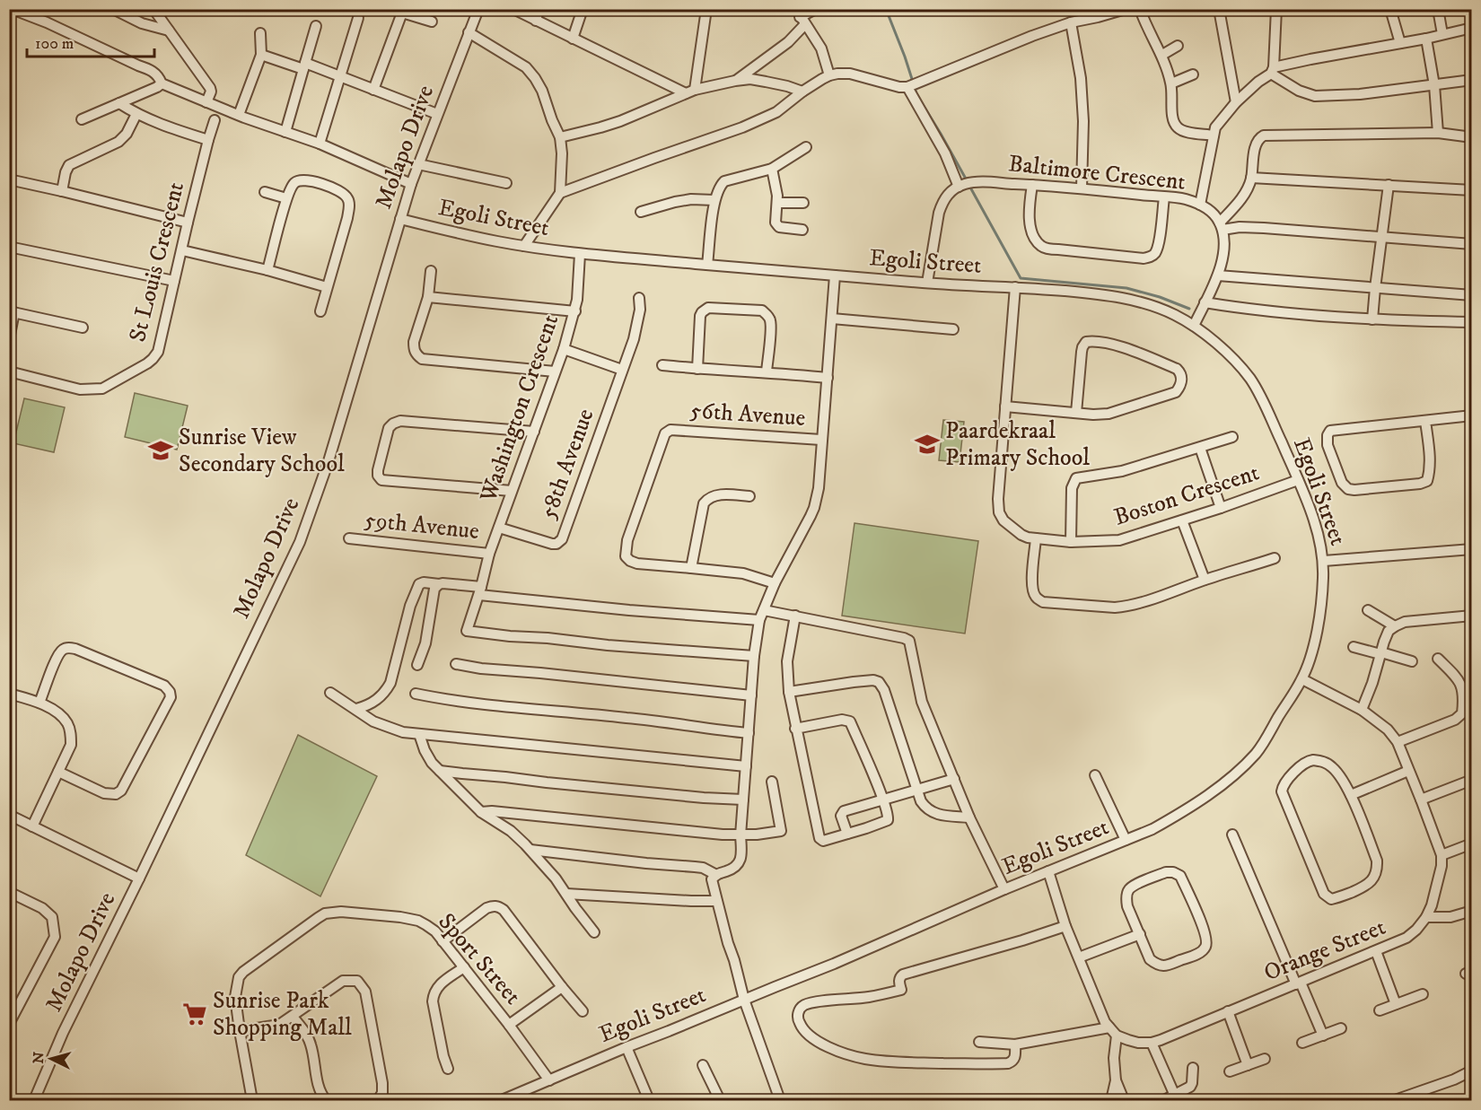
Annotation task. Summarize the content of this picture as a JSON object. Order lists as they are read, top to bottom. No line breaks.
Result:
{"streets":{"street":["Molapo Drive","Baltimore Crescent","Egoli Street","St Louis Crescent","Washington Crescent","56th Avenue","58th Avenue","Boston Crescent","59th Avenue","Orange Street","Sport Street"]},"crossings":[["Molapo Drive","Egoli Street"],["Egoli Street","Washington Crescent"],["Egoli Street","Boston Crescent"],["Egoli Street","Orange Street"],["Egoli Street","Sport Street"],["Washington Crescent","58th Avenue"],["Washington Crescent","59th Avenue"]],"places":{"school or university":["Paardekraal Primary School","Sunrise View Secondary School"],"supermarket":["Sunrise Park Shopping Mall"]},"scale_bar":"100 m","north":"left"}
